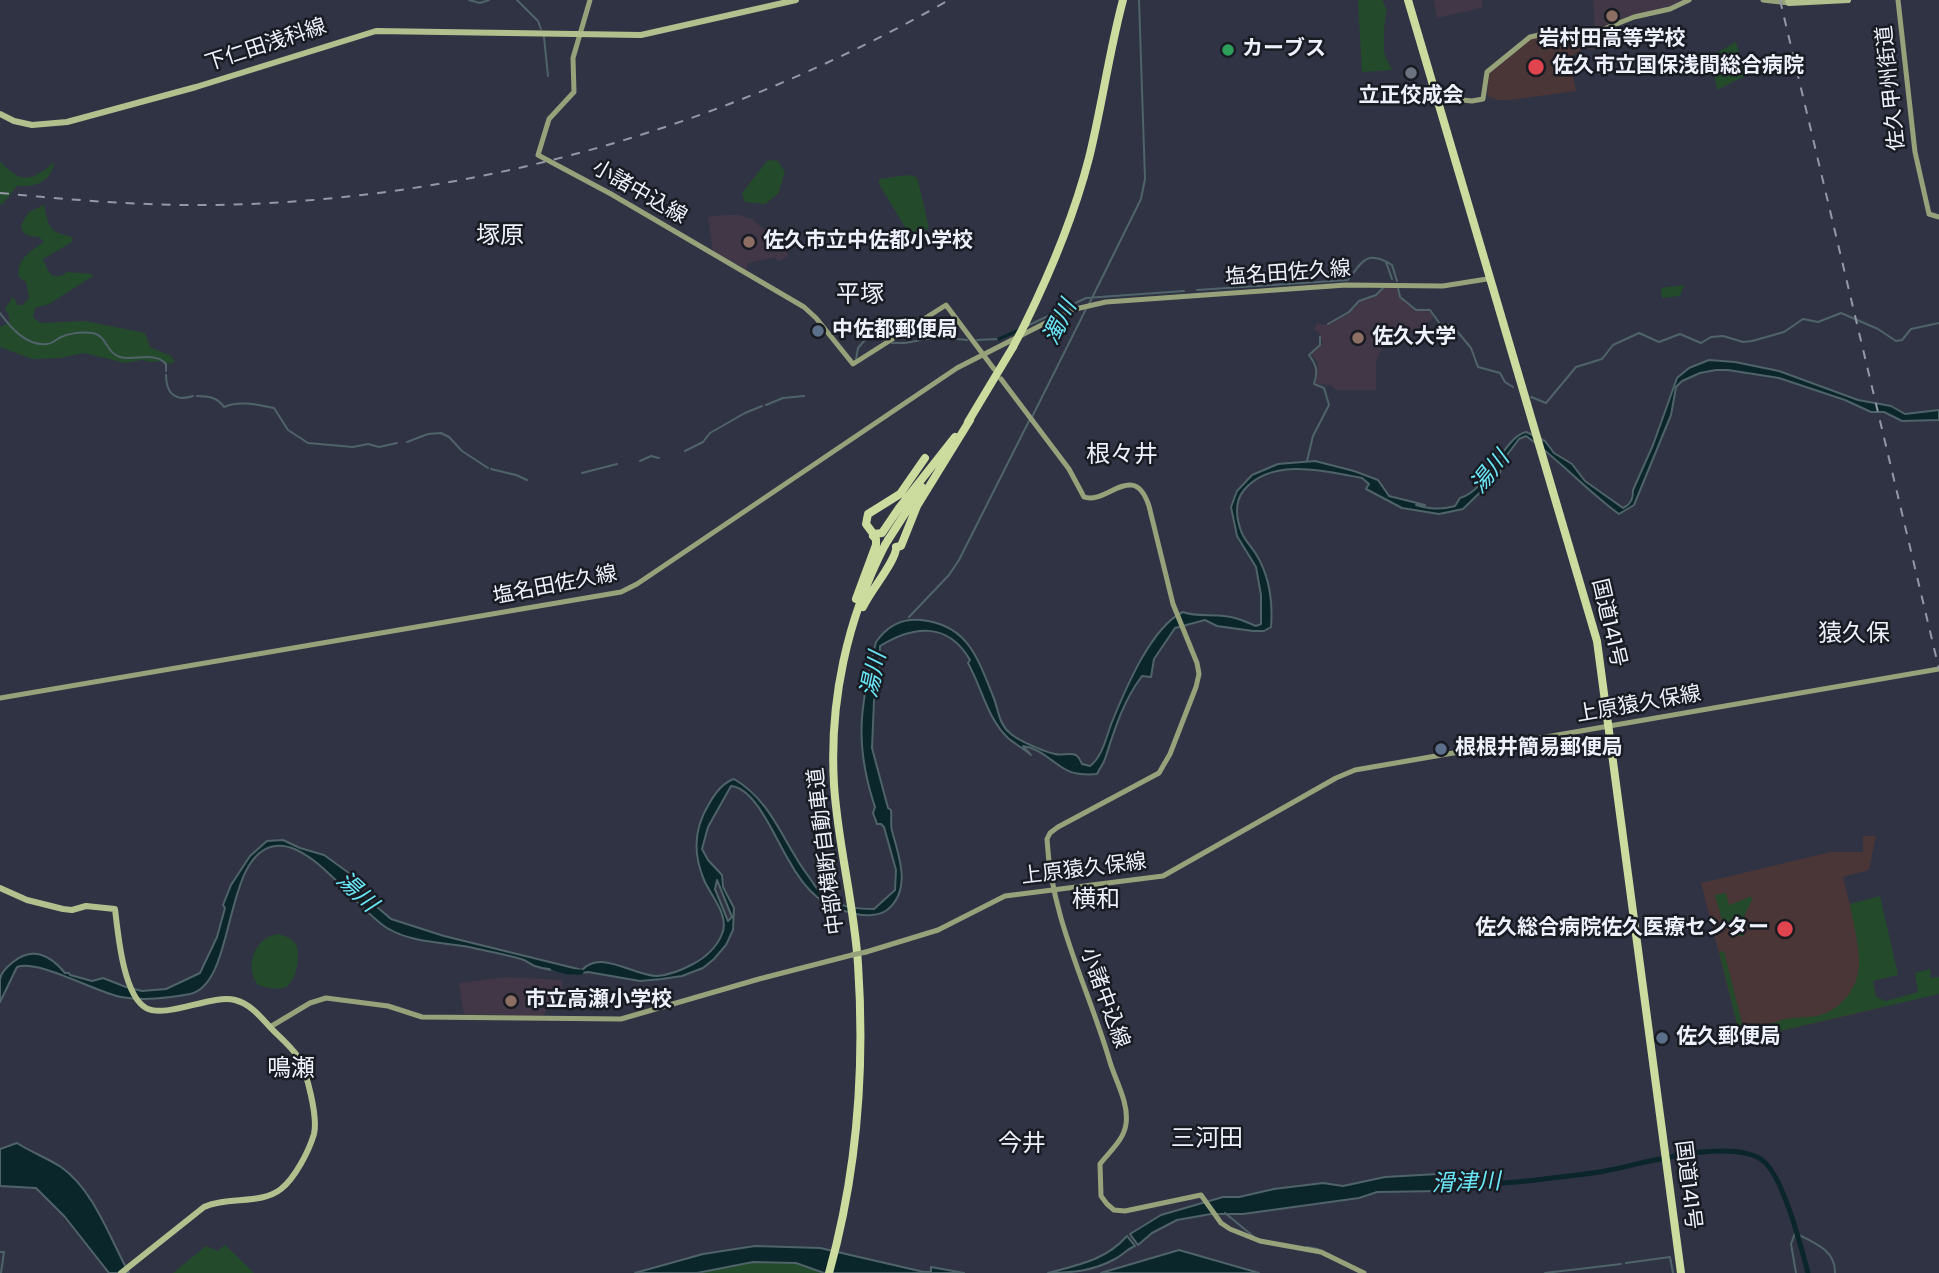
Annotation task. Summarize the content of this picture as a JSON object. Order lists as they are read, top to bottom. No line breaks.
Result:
{"streets":{"highway":["国道141号","中部横断自動車道"],"main road":["下仁田浅科線","佐久甲州街道","小諸中込線","塩名田佐久線","上原猿久保線"]},"crossings":[["下仁田浅科線","小諸中込線"],["小諸中込線","塩名田佐久線"],["小諸中込線","上原猿久保線"],["塩名田佐久線","国道141号"],["国道141号","上原猿久保線"]],"districts":["塚原","平塚","根々井","猿久保","横和","鳴瀬","三河田","今井"],"water":["濁川","湯川","滑津川"],"places":["岩村田高等学校","カーブス","佐久市立国保浅間総合病院","立正佼成会","佐久市立中佐都小学校","中佐都郵便局","佐久大学","根根井簡易郵便局","佐久総合病院佐久医療センター","市立高瀬小学校","佐久郵便局"]}
